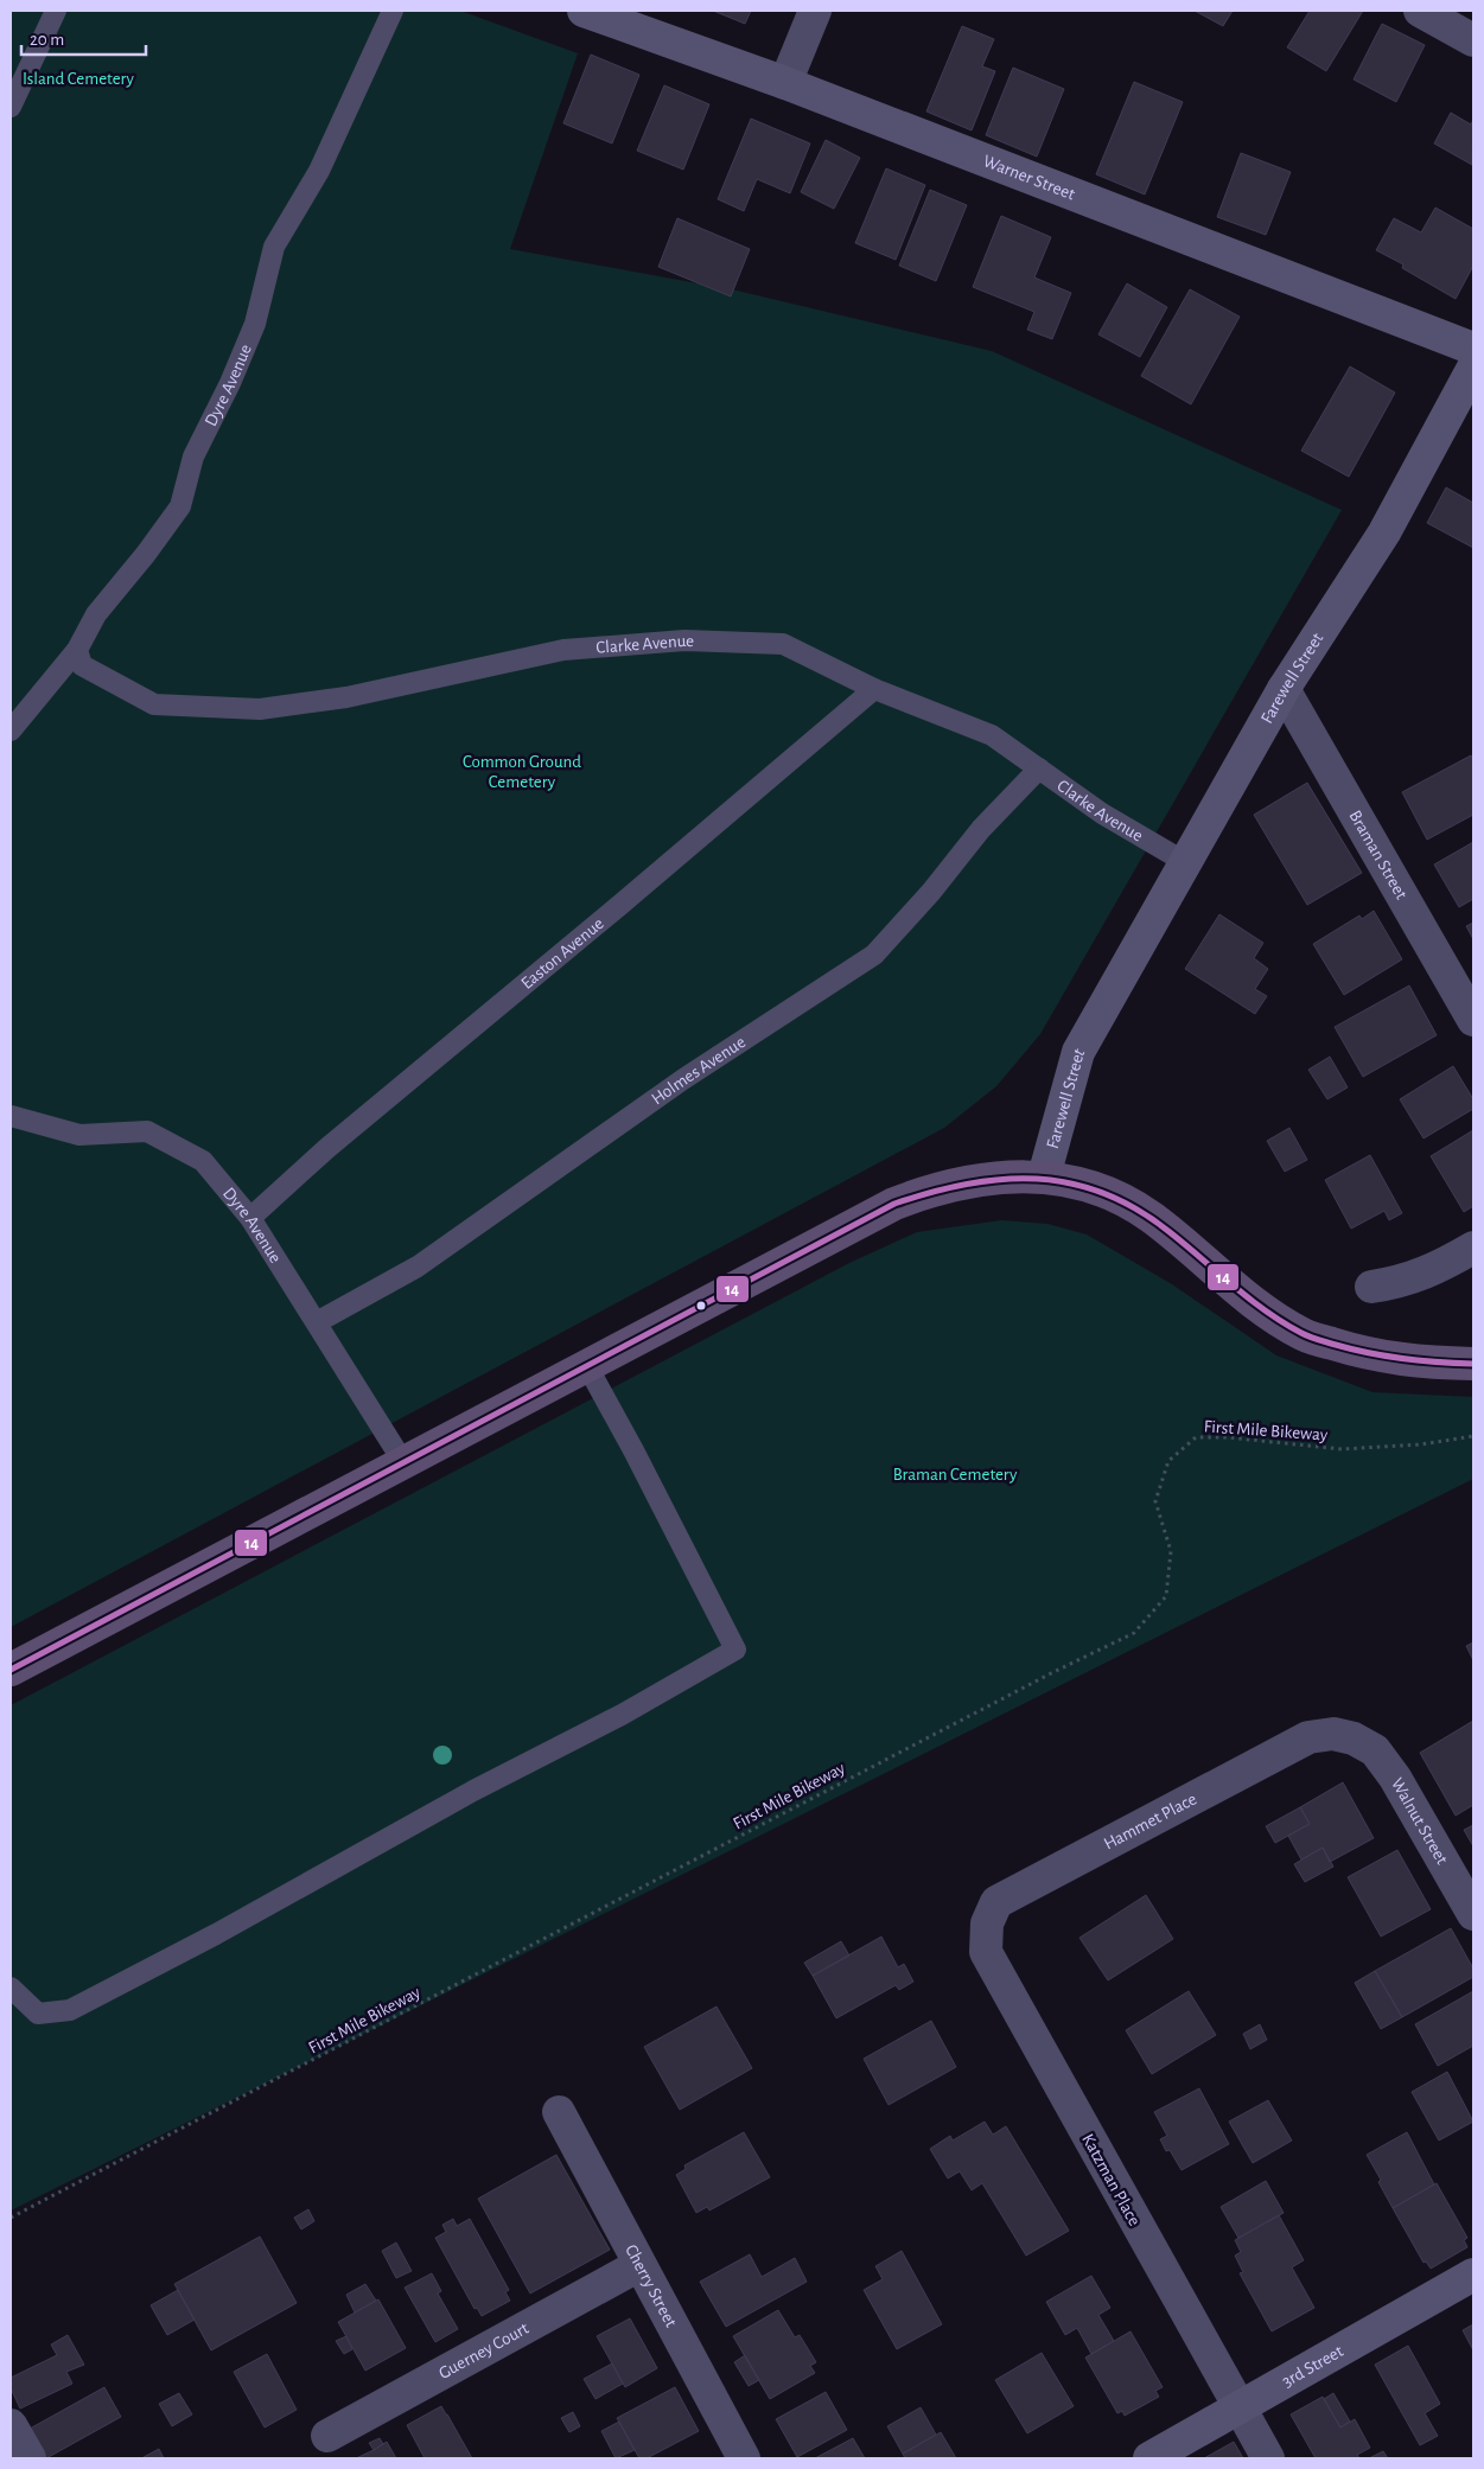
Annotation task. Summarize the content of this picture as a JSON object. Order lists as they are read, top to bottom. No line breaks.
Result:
{"streets":{"street":["Warner Street","Farewell Street","Braman Street","Walnut Street","Hammet Place","Katzman Place","Cherry Street","Guerney Court","3rd Street"],"lane":["Dyre Avenue","Clarke Avenue","Easton Avenue","Holmes Avenue"],"path":["First Mile Bikeway"]},"crossings":[["Dyre Avenue","Clarke Avenue"],["Dyre Avenue","Easton Avenue"],["Dyre Avenue","Holmes Avenue"],["Clarke Avenue","Farewell Street"],["Clarke Avenue","Easton Avenue"],["Clarke Avenue","Holmes Avenue"],["Farewell Street","Braman Street"],["Walnut Street","Hammet Place"],["Hammet Place","Katzman Place"],["Katzman Place","3rd Street"],["Cherry Street","Guerney Court"]],"parks":["Island Cemetery","Common Ground Cemetery","Braman Cemetery"],"lines":["transit line 14"],"scale_bar":"20 m"}
